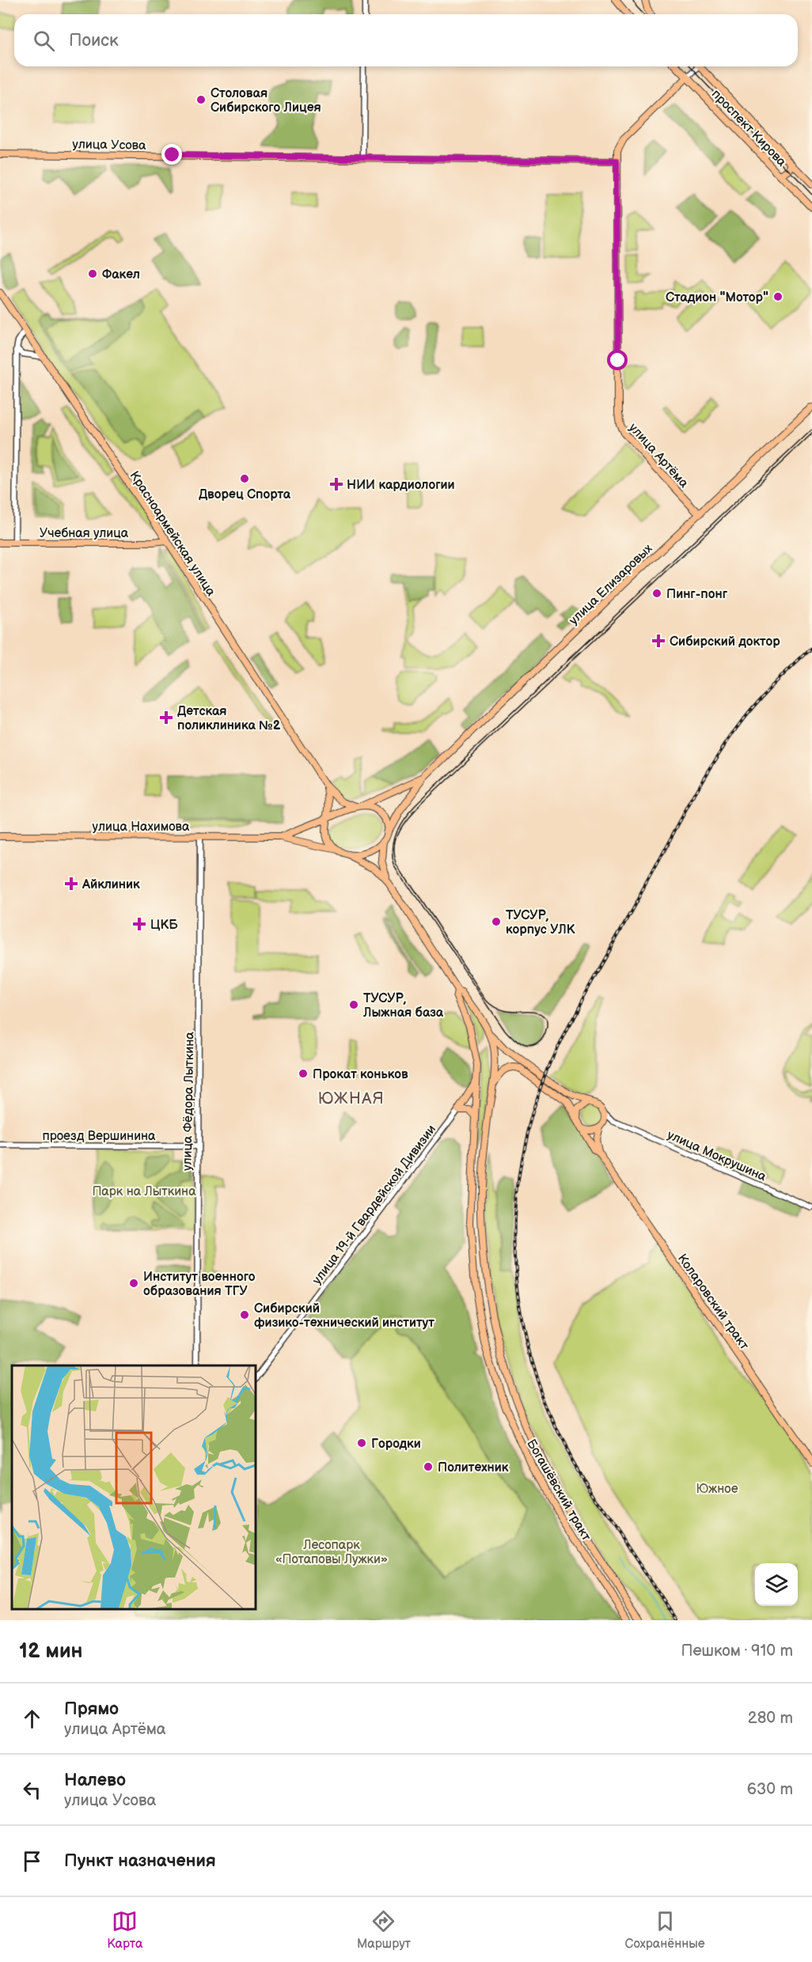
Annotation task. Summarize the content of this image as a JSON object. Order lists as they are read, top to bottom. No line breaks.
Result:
{"streets":{"main road":["проспект Кирова","улица Усова","улица Артёма","Учебная улица","Красноармейская улица","улица Елизаровых","улица Нахимова","Коларовский тракт","Богашёвский тракт"],"street":["улица Фёдора Лыткина","проезд Вершинина","улица Мокрушина","улица 19-й Гвардейской Дивизии"]},"crossings":[["проспект Кирова","улица Артёма"],["улица Усова","улица Артёма"],["улица Артёма","улица Елизаровых"],["Учебная улица","Красноармейская улица"],["Красноармейская улица","улица Елизаровых"],["Красноармейская улица","улица Нахимова"],["улица Елизаровых","улица Нахимова"],["улица Нахимова","улица Фёдора Лыткина"],["улица Фёдора Лыткина","проезд Вершинина"],["улица Мокрушина","Коларовский тракт"],["Коларовский тракт","Богашёвский тракт"]],"districts":["ЮЖНАЯ"],"parks":["Парк на Лыткина","Южное","Лесопарк «Потаповы Лужки»"],"places":{"other":["Столовая Сибирского Лицея","Факел","Стадион \"Мотор\"","Дворец Спорта","Пинг-понг","ТУСУР, корпус УЛК","ТУСУР, Лыжная база","Прокат коньков","Институт военного образования ТГУ","Сибирский физико-технический институт","Городки","Политехник"],"health":["НИИ кардиологии","Сибирский доктор","Детская поликлиника №2","Айклиник","ЦКБ"]},"page":{"search":"Поиск","heading":["12 мин","Пешком · 910 m"],"list":[["Прямо","улица Артёма","280 m"],["Налево","улица Усова","630 m"],"Пункт назначения"],"nav":["Карта","Маршрут","Сохранённые"]}}
